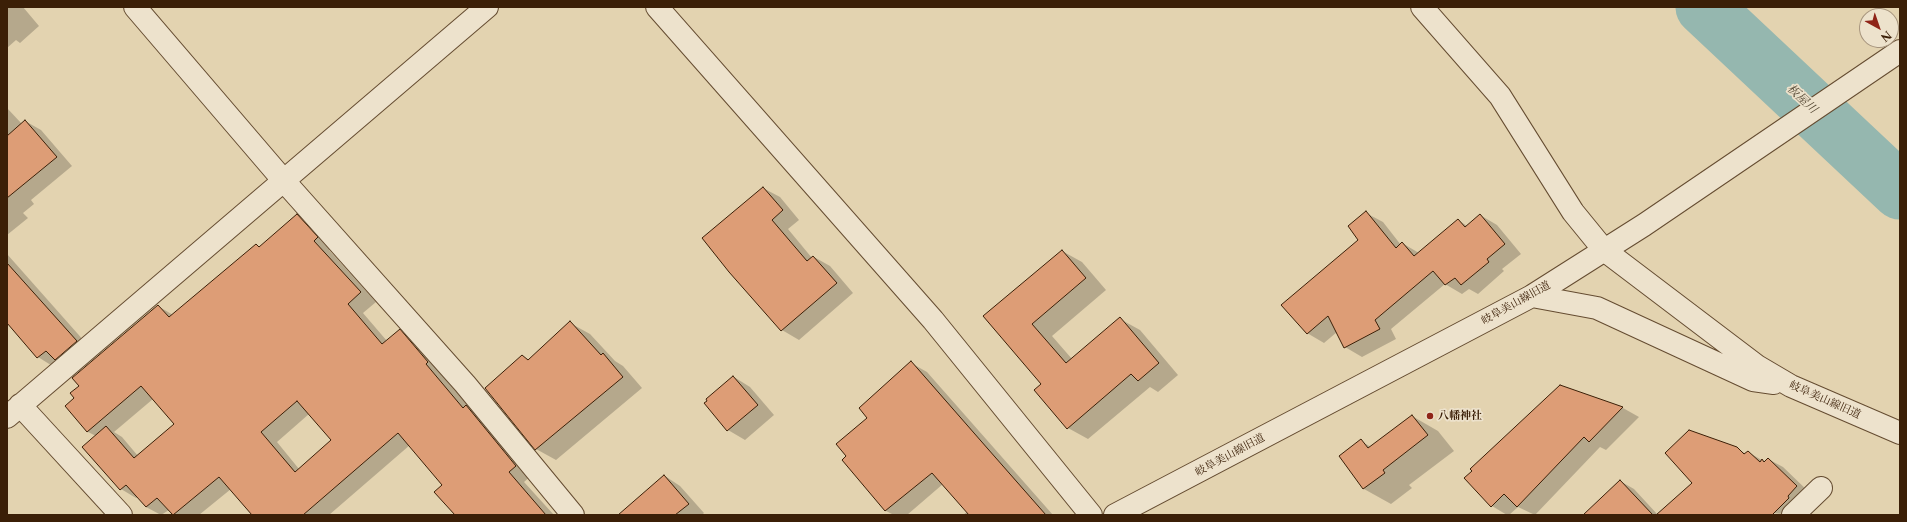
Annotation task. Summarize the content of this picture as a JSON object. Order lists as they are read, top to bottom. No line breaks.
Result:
{"streets":{"street":["岐阜美山線旧道"]},"water":["板屋川"],"places":["八幡神社"],"north":"bottom right"}
